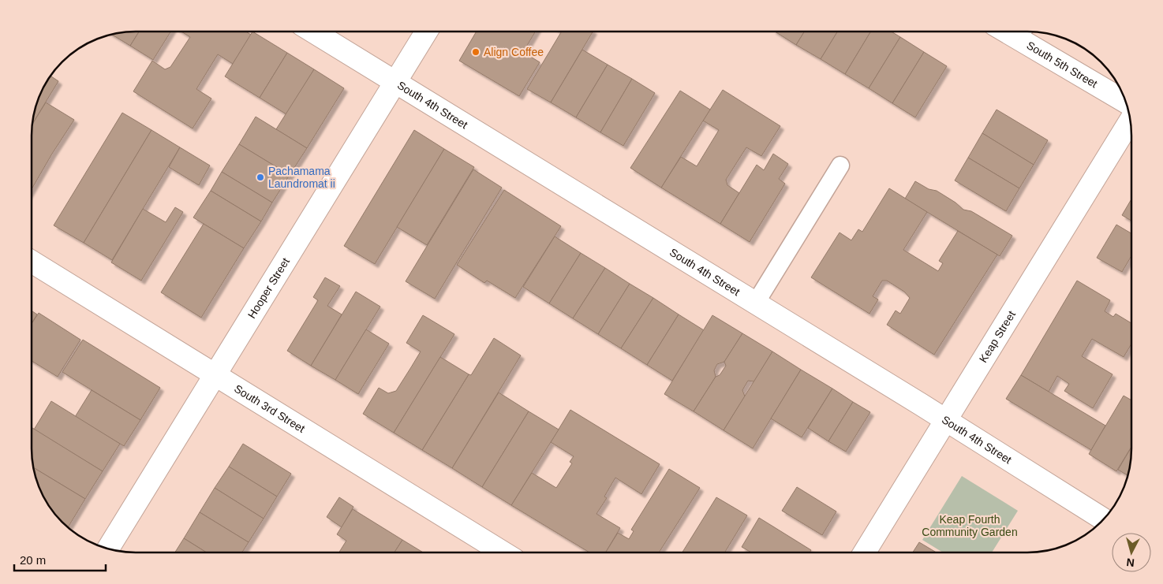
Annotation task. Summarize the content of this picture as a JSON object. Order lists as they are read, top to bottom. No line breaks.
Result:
{"streets":{"street":["South 5th Street","South 4th Street","Hooper Street","Keap Street","South 3rd Street"]},"crossings":[["South 4th Street","Hooper Street"],["South 4th Street","Keap Street"],["Hooper Street","South 3rd Street"]],"parks":["Keap Fourth Community Garden"],"places":["Align Coffee","Pachamama Laundromat ii"],"scale_bar":"20 m","north":"bottom"}
